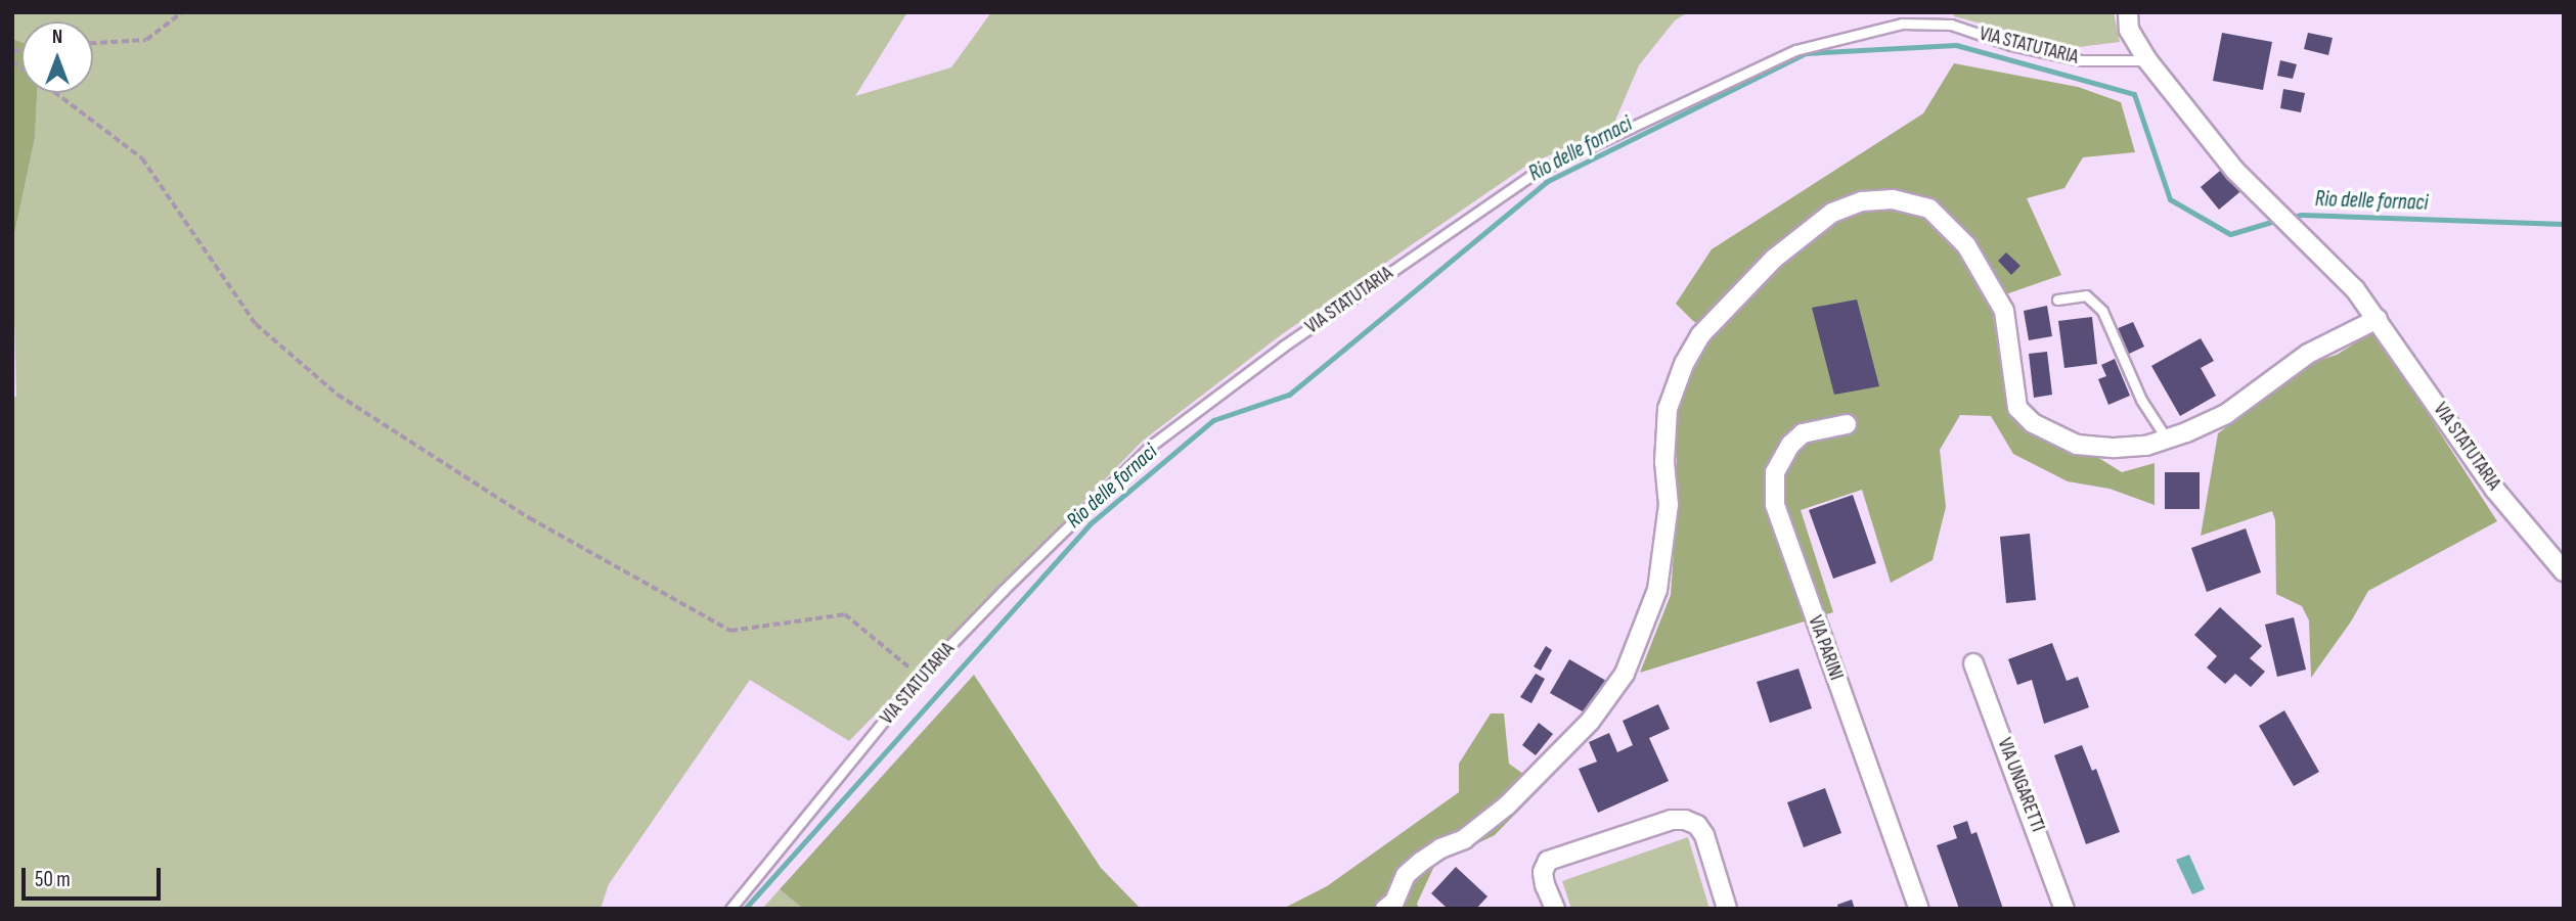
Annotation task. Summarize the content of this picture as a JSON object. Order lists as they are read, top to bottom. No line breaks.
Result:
{"streets":{"street":["VIA STATUTARIA","VIA PARINI","VIA UNGARETTI"]},"water":["Rio delle fornaci"],"scale_bar":"50 m","north":"top"}
